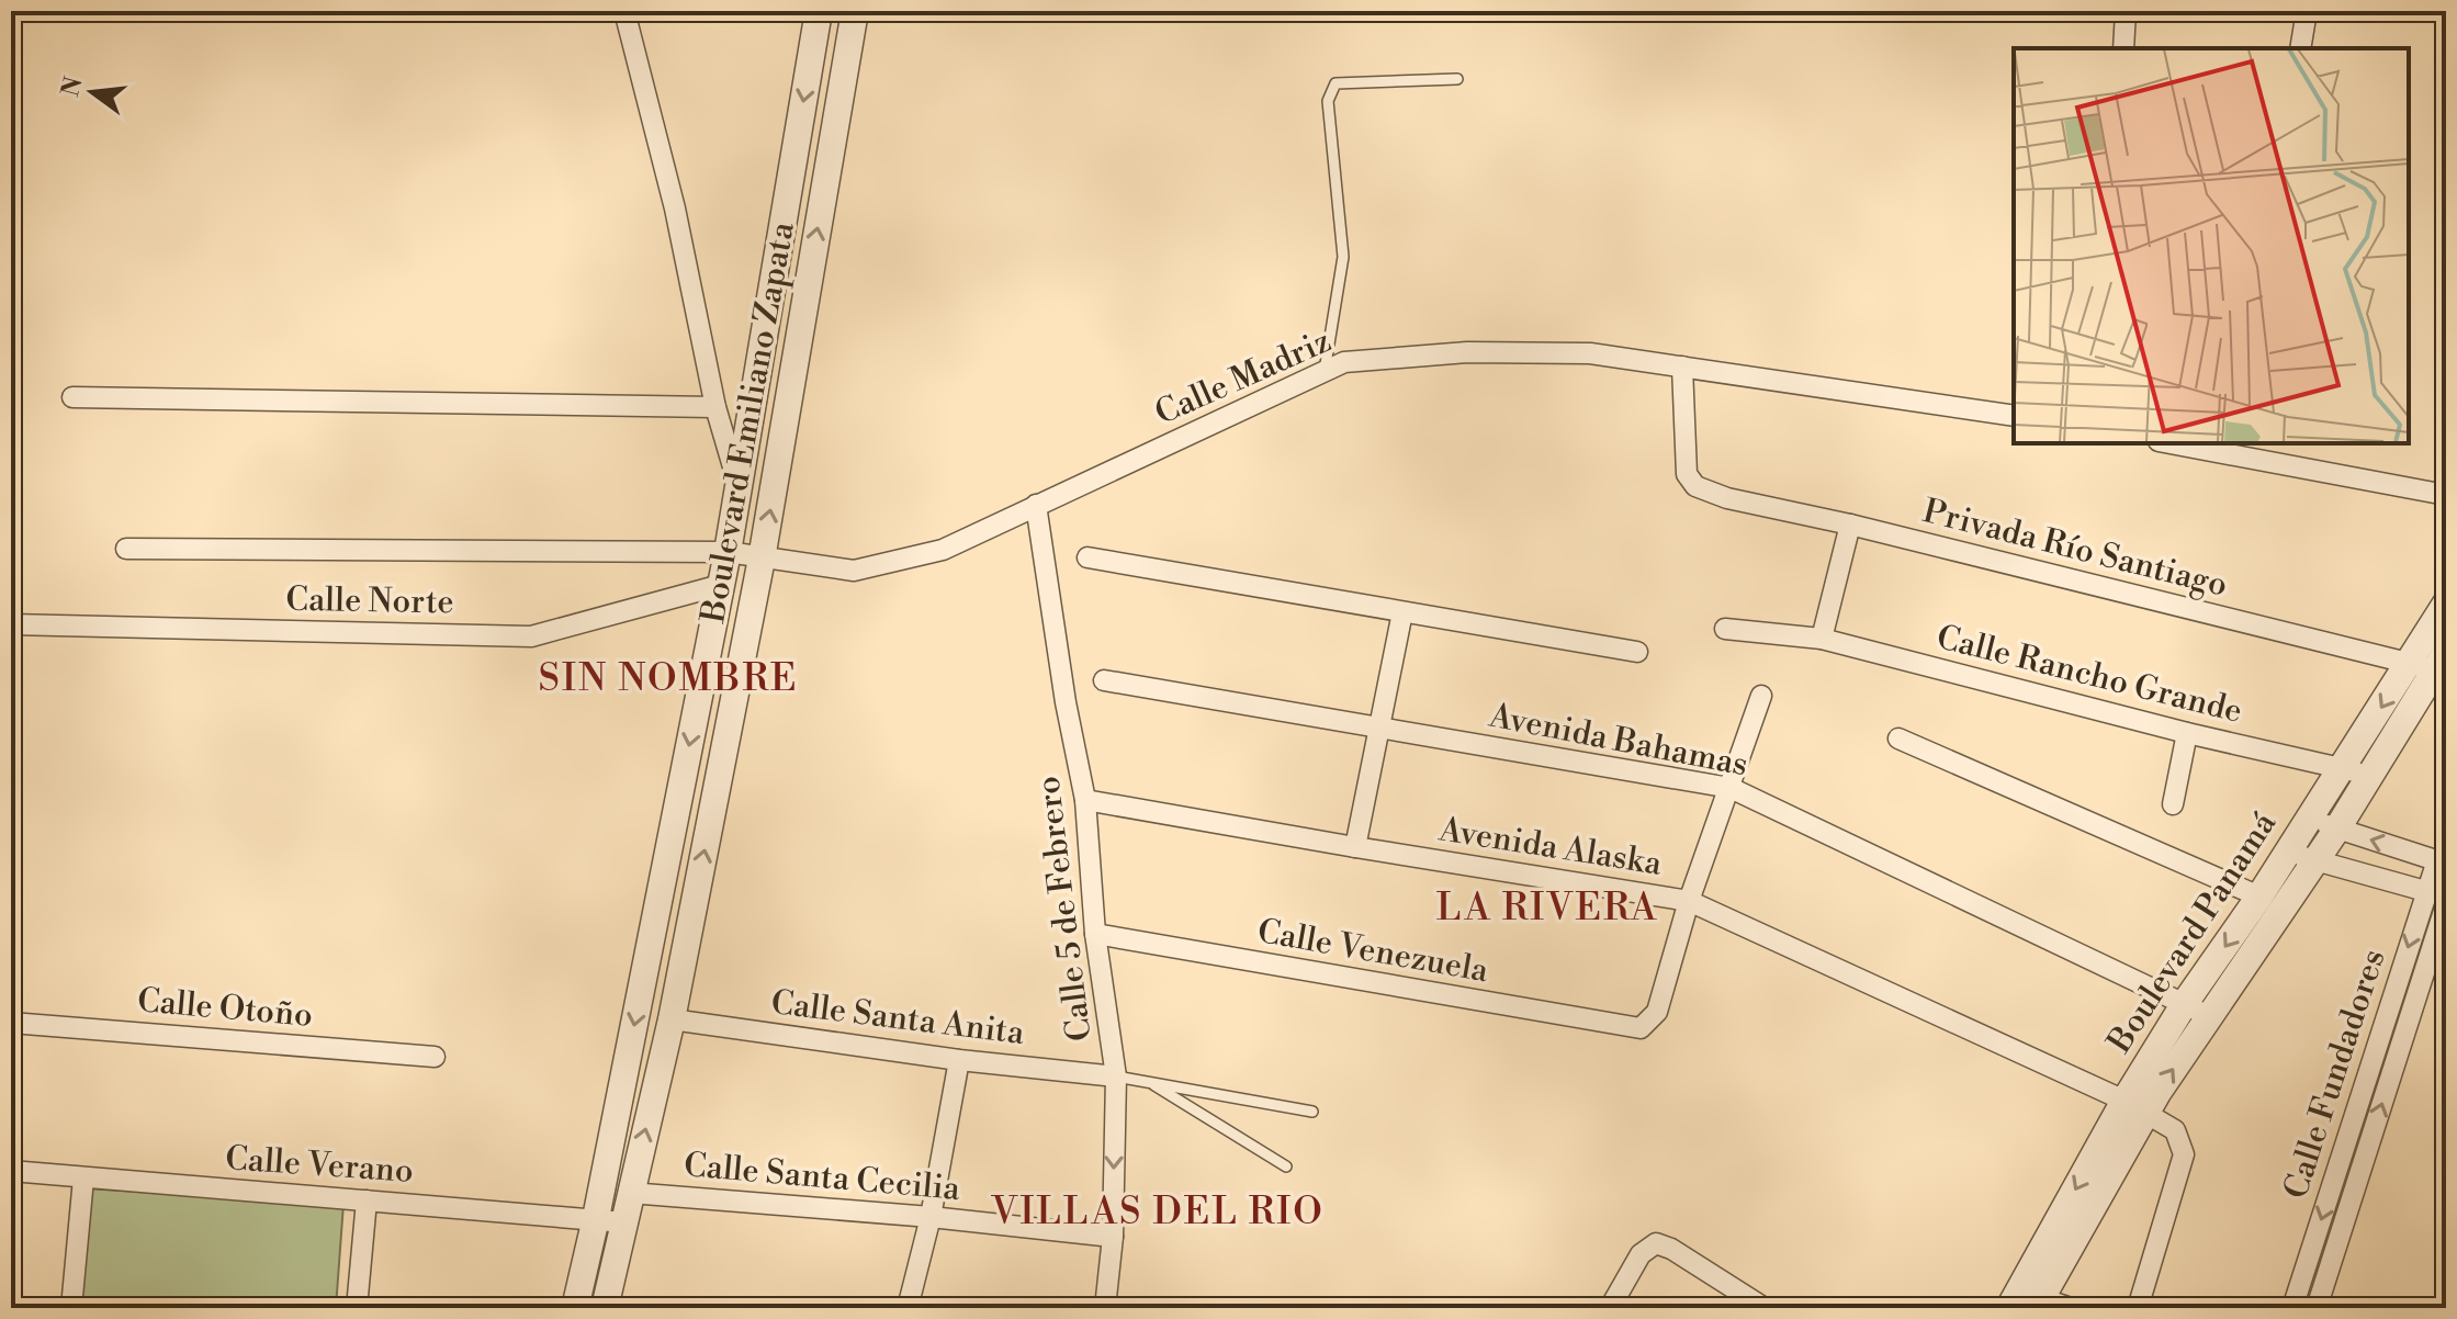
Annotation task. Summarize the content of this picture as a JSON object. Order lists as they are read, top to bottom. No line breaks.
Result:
{"streets":{"street":["Calle Madriz","Boulevard Emiliano Zapata","Privada Río Santiago","Calle Norte","Calle Rancho Grande","Avenida Bahamas","Avenida Alaska","Calle 5 de Febrero","Boulevard Panamá","Calle Venezuela","Calle Otoño","Calle Santa Anita","Calle Fundadores","Calle Verano","Calle Santa Cecilia"]},"crossings":[["Calle Madriz","Boulevard Emiliano Zapata"],["Calle Madriz","Privada Río Santiago"],["Calle Madriz","Calle 5 de Febrero"],["Boulevard Emiliano Zapata","Calle Norte"],["Boulevard Emiliano Zapata","Calle Santa Anita"],["Boulevard Emiliano Zapata","Calle Verano"],["Boulevard Emiliano Zapata","Calle Santa Cecilia"],["Privada Río Santiago","Boulevard Panamá"],["Calle Rancho Grande","Boulevard Panamá"],["Avenida Bahamas","Boulevard Panamá"],["Avenida Alaska","Calle 5 de Febrero"],["Avenida Alaska","Boulevard Panamá"],["Avenida Alaska","Calle Venezuela"],["Calle 5 de Febrero","Calle Venezuela"],["Calle 5 de Febrero","Calle Santa Anita"],["Calle 5 de Febrero","Calle Santa Cecilia"]],"districts":["SIN NOMBRE","LA RIVERA","VILLAS DEL RIO"],"north":"left"}
